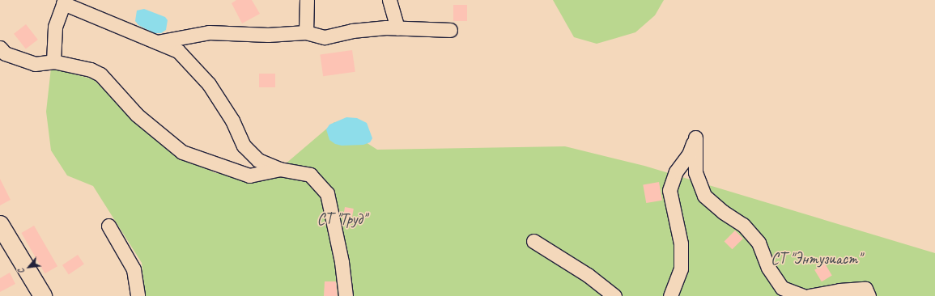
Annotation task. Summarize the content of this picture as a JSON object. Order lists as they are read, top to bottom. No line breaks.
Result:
{"parks":["СТ \"Труд\"","СТ \"Энтузиаст\""],"north":"bottom left"}
